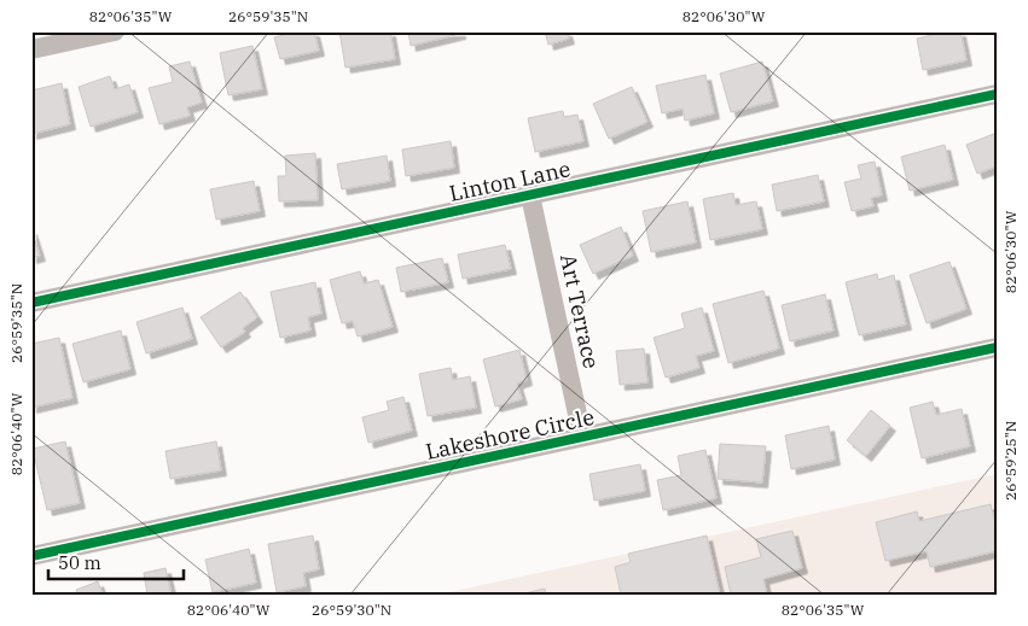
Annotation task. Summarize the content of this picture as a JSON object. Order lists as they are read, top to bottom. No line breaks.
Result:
{"streets":{"street":["Linton Lane","Art Terrace","Lakeshore Circle"]},"crossings":[["Linton Lane","Art Terrace"],["Art Terrace","Lakeshore Circle"]],"scale_bar":"50 m","coordinates":["82°06'35\"W","26°59'35\"N","82°06'30\"W","82°06'40\"W","26°59'25\"N","26°59'30\"N"]}
